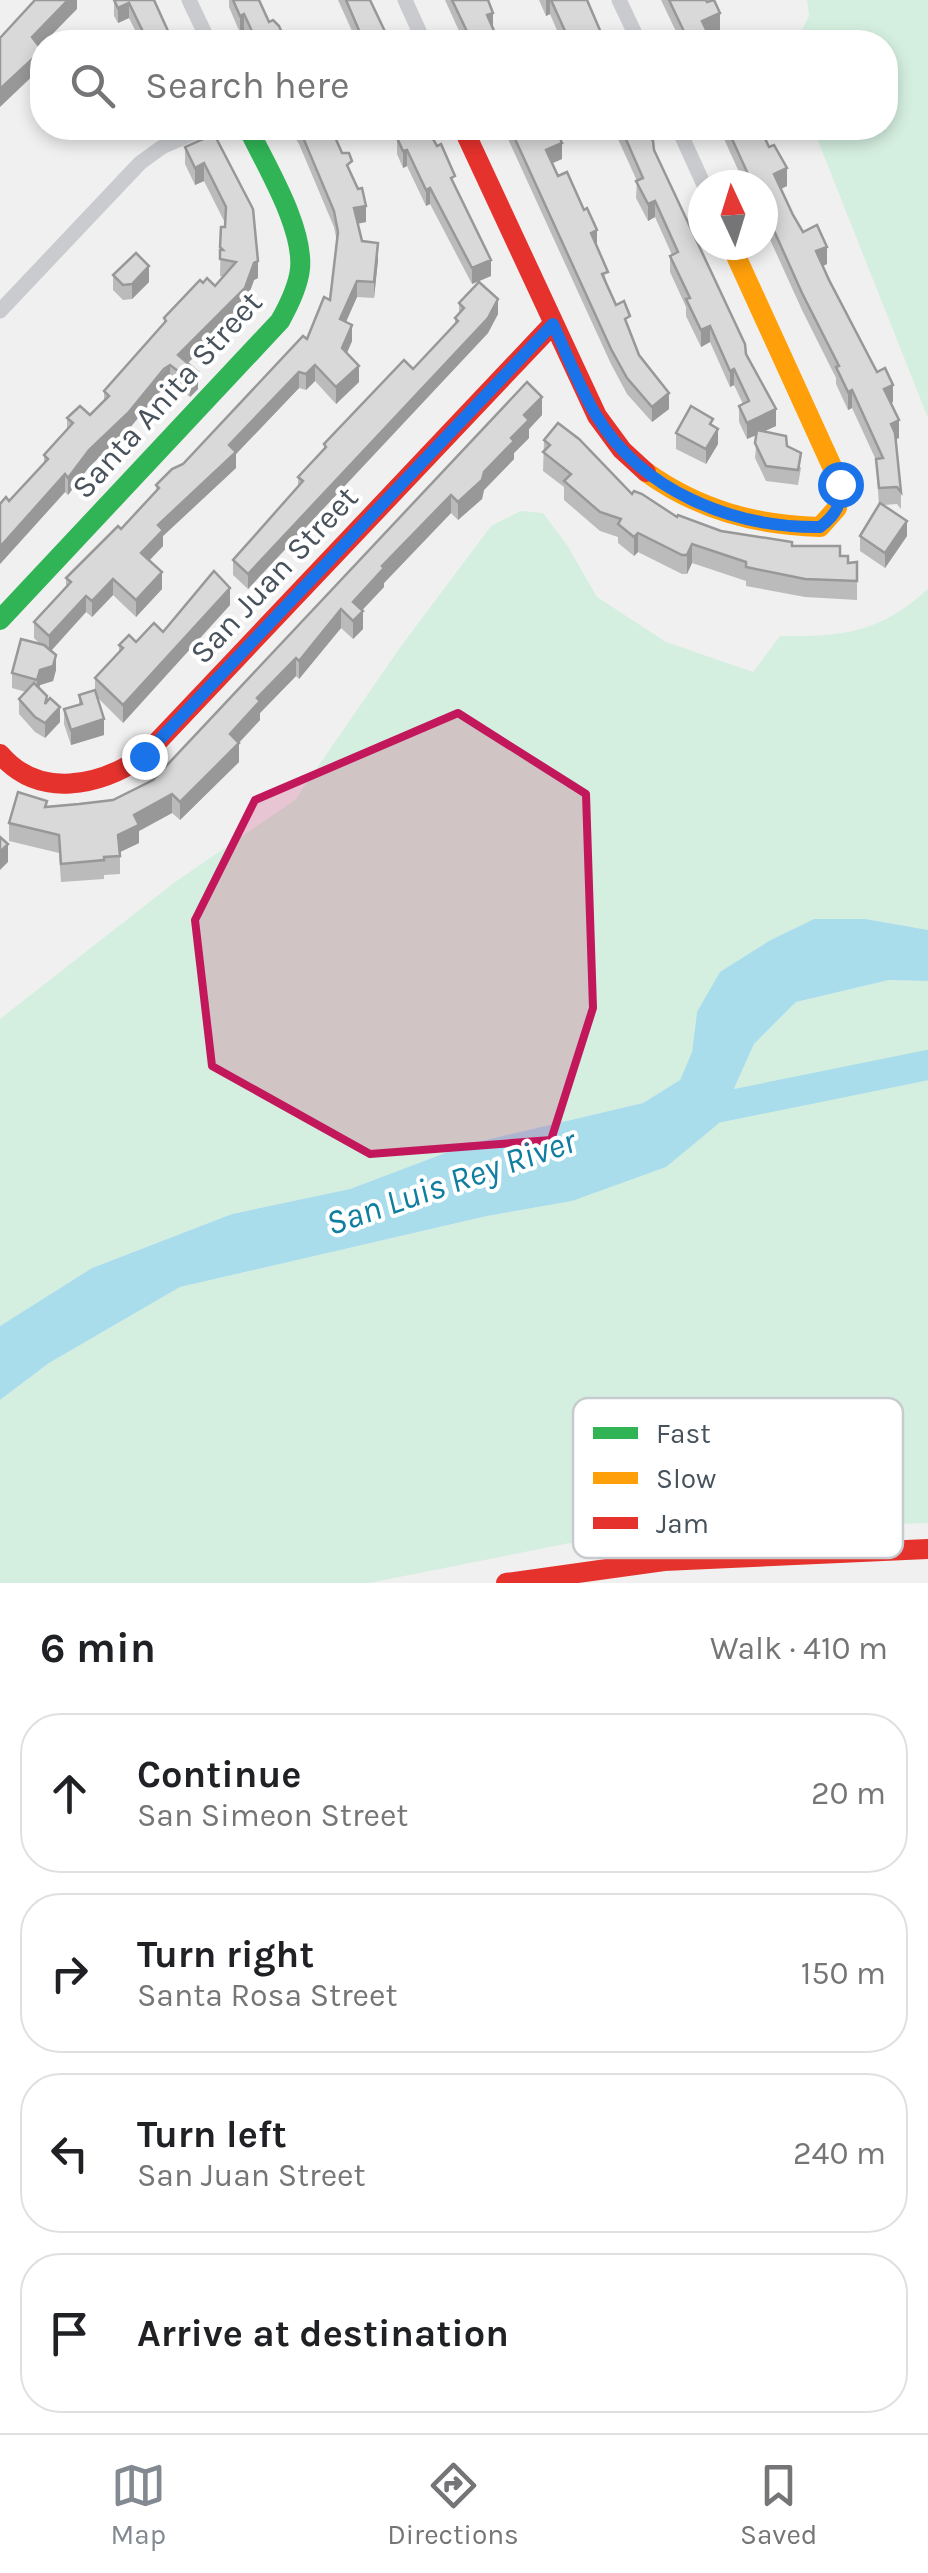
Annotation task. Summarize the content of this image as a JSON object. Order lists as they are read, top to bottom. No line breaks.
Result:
{"streets":{"main road":["Santa Anita Street","San Juan Street"]},"water":["San Luis Rey River"],"legend":["Fast","Slow","Jam"],"north":"top","page":{"search":"Search here","heading":["6 min","Walk · 410 m"],"list":[["Continue","San Simeon Street","20 m"],["Turn right","Santa Rosa Street","150 m"],["Turn left","San Juan Street","240 m"],"Arrive at destination"],"nav":["Map","Directions","Saved"]}}
